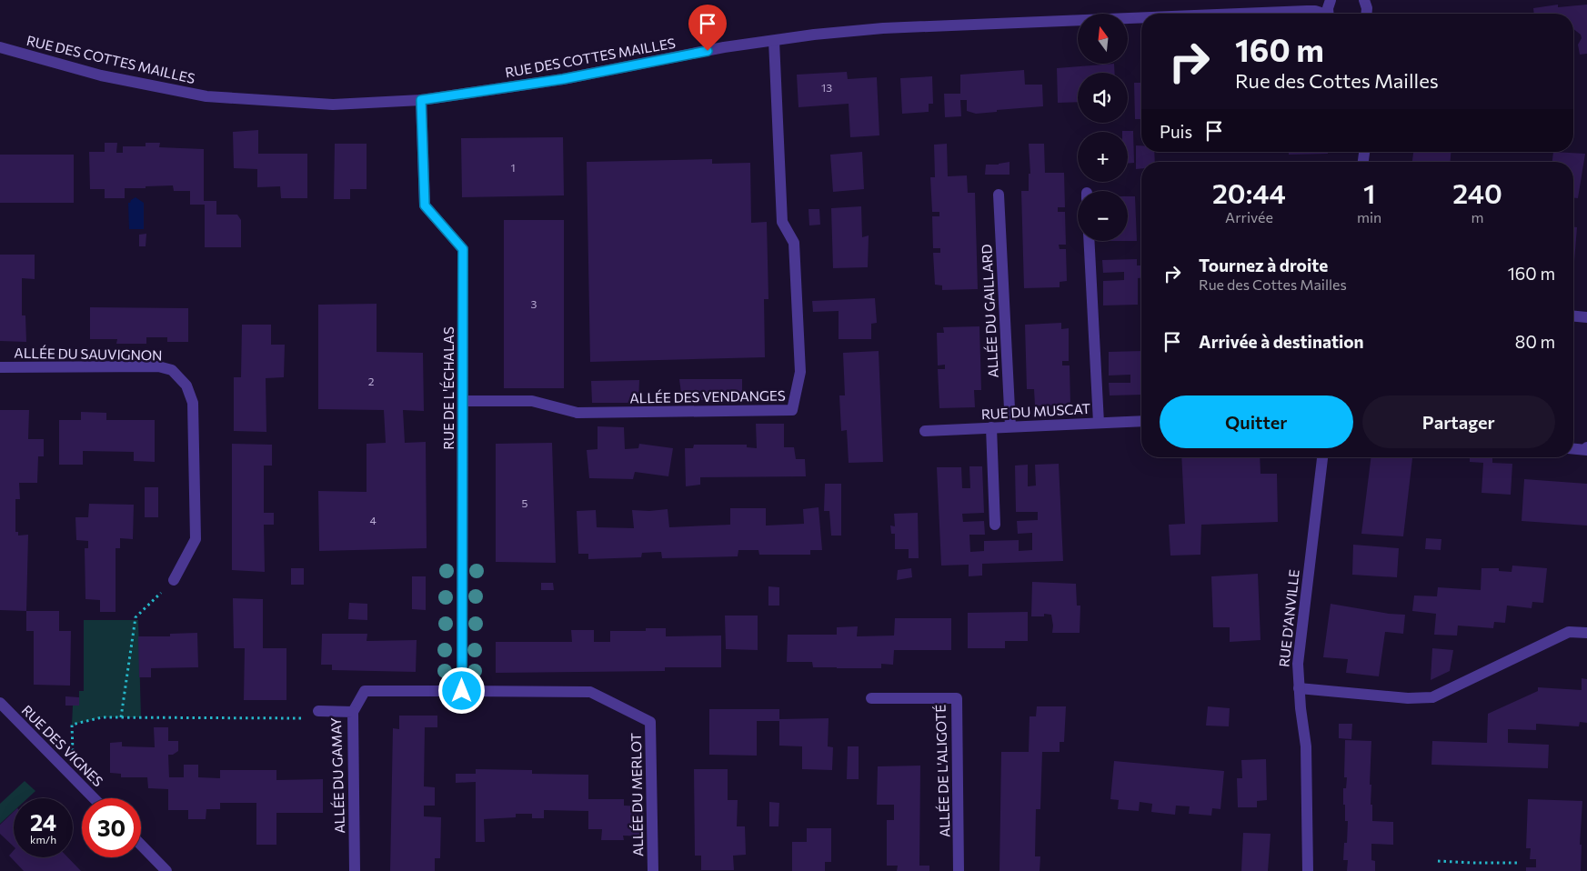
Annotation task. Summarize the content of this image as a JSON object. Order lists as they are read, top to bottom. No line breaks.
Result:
{"streets":{"street":["RUE DES COTTES MAILLES","ALLÉE DU GAILLARD","ALLÉE DU SAUVIGNON","RUE DE L'ÉCHALAS","ALLÉE DES VENDANGES","RUE DU MUSCAT","RUE D'ANVILLE","RUE DES VIGNES","ALLÉE DE L'ALIGOTÉ","ALLÉE DU GAMAY","ALLÉE DU MERLOT"]},"crossings":[["RUE DES COTTES MAILLES","RUE DE L'ÉCHALAS"],["RUE DES COTTES MAILLES","ALLÉE DES VENDANGES"],["ALLÉE DU GAILLARD","RUE DU MUSCAT"],["RUE DE L'ÉCHALAS","ALLÉE DES VENDANGES"],["RUE DE L'ÉCHALAS","ALLÉE DU MERLOT"]],"house_numbers":["13","1","3","2","5","4"],"north":"top","page":{"map_buttons":["+","−"],"turn":["160 m","Rue des Cottes Mailles"],"then":"Puis","eta":["20:44","Arrivée","1","min","240","m"],"list":[{"name":"Tournez à droite","note":"Rue des Cottes Mailles","value":"160 m"},{"name":"Arrivée à destination","value":"80 m"}],"buttons":["Quitter","Partager"],"speed":"24 km/h","limit":"30"}}
